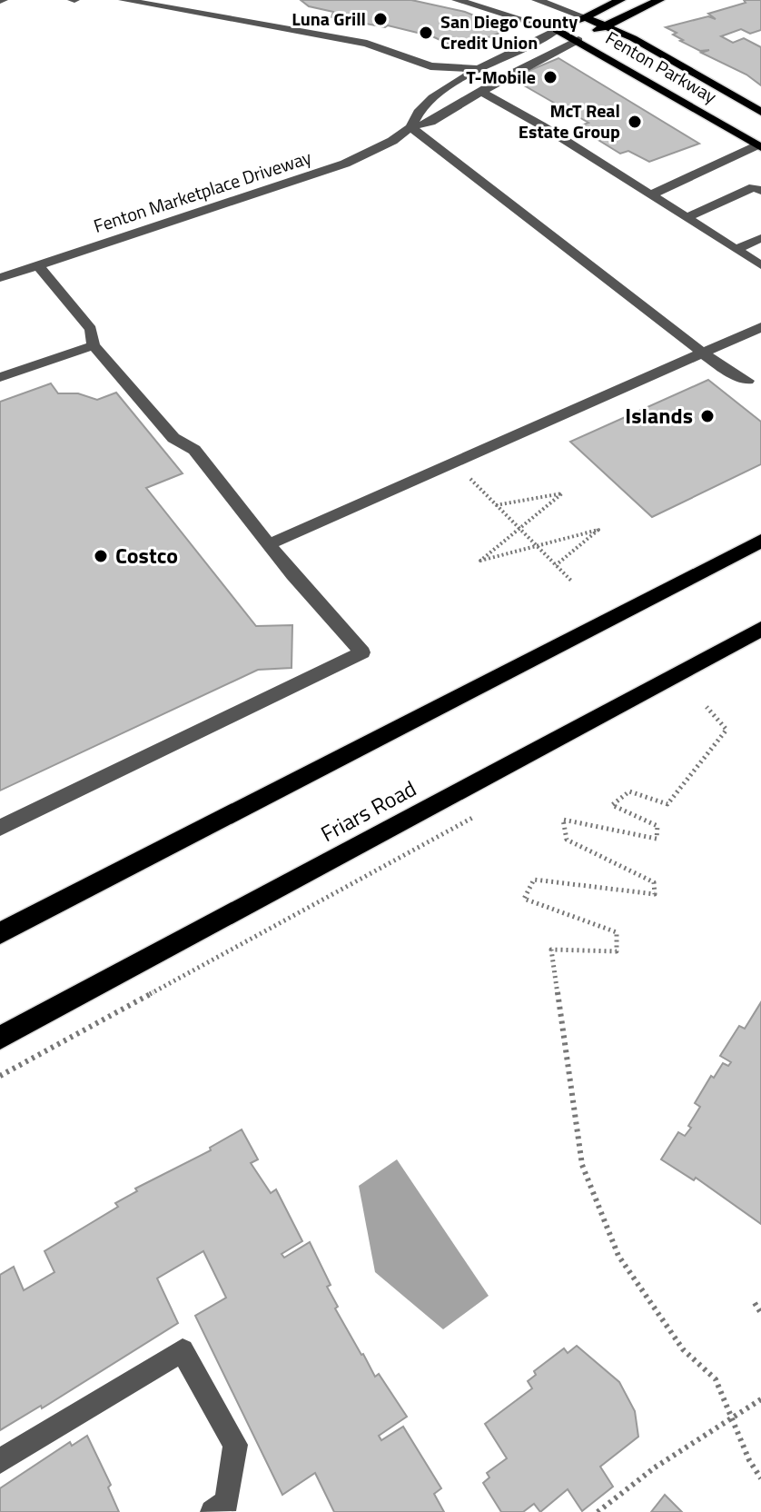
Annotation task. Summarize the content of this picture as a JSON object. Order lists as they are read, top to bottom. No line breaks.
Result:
{"streets":{"highway":["Friars Road"],"main road":["Fenton Parkway"],"street":["Fenton Marketplace Driveway"]},"crossings":[["Fenton Parkway","Fenton Marketplace Driveway"]],"places":["Luna Grill","San Diego County Credit Union","T-Mobile","McT Real Estate Group","Islands","Costco"]}
